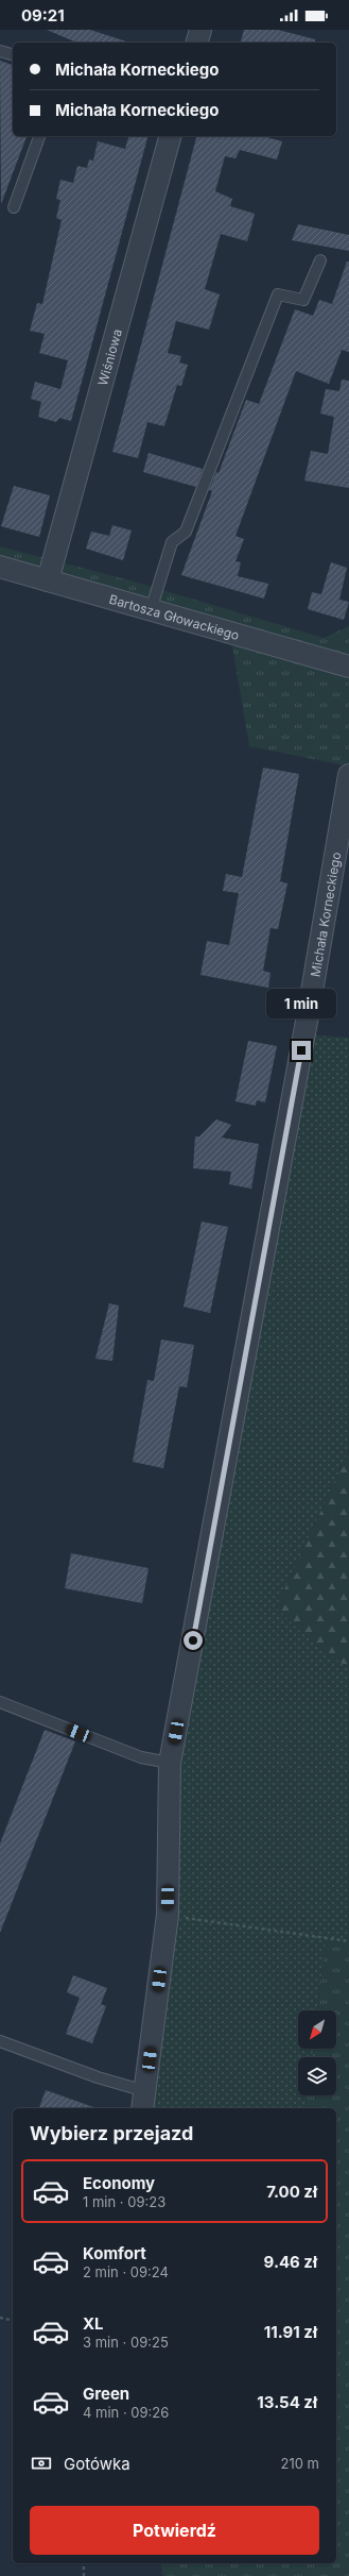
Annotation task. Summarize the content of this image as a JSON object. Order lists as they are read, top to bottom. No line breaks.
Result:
{"streets":{"street":["Wiśniowa","Bartosza Głowackiego","Michała Korneckiego"]},"crossings":[["Wiśniowa","Bartosza Głowackiego"]],"north":"bottom left","page":{"status":"09:21","banner":["Michała Korneckiego","Michała Korneckiego"],"bubble":"1 min","heading":"Wybierz przejazd","list":[{"name":"Economy","note":"1 min · 09:23","value":"7.00 zł"},{"name":"Komfort","note":"2 min · 09:24","value":"9.46 zł"},{"name":"XL","note":"3 min · 09:25","value":"11.91 zł"},{"name":"Green","note":"4 min · 09:26","value":"13.54 zł"}],"pay":["Gotówka","210 m"],"buttons":"Potwierdź"}}
